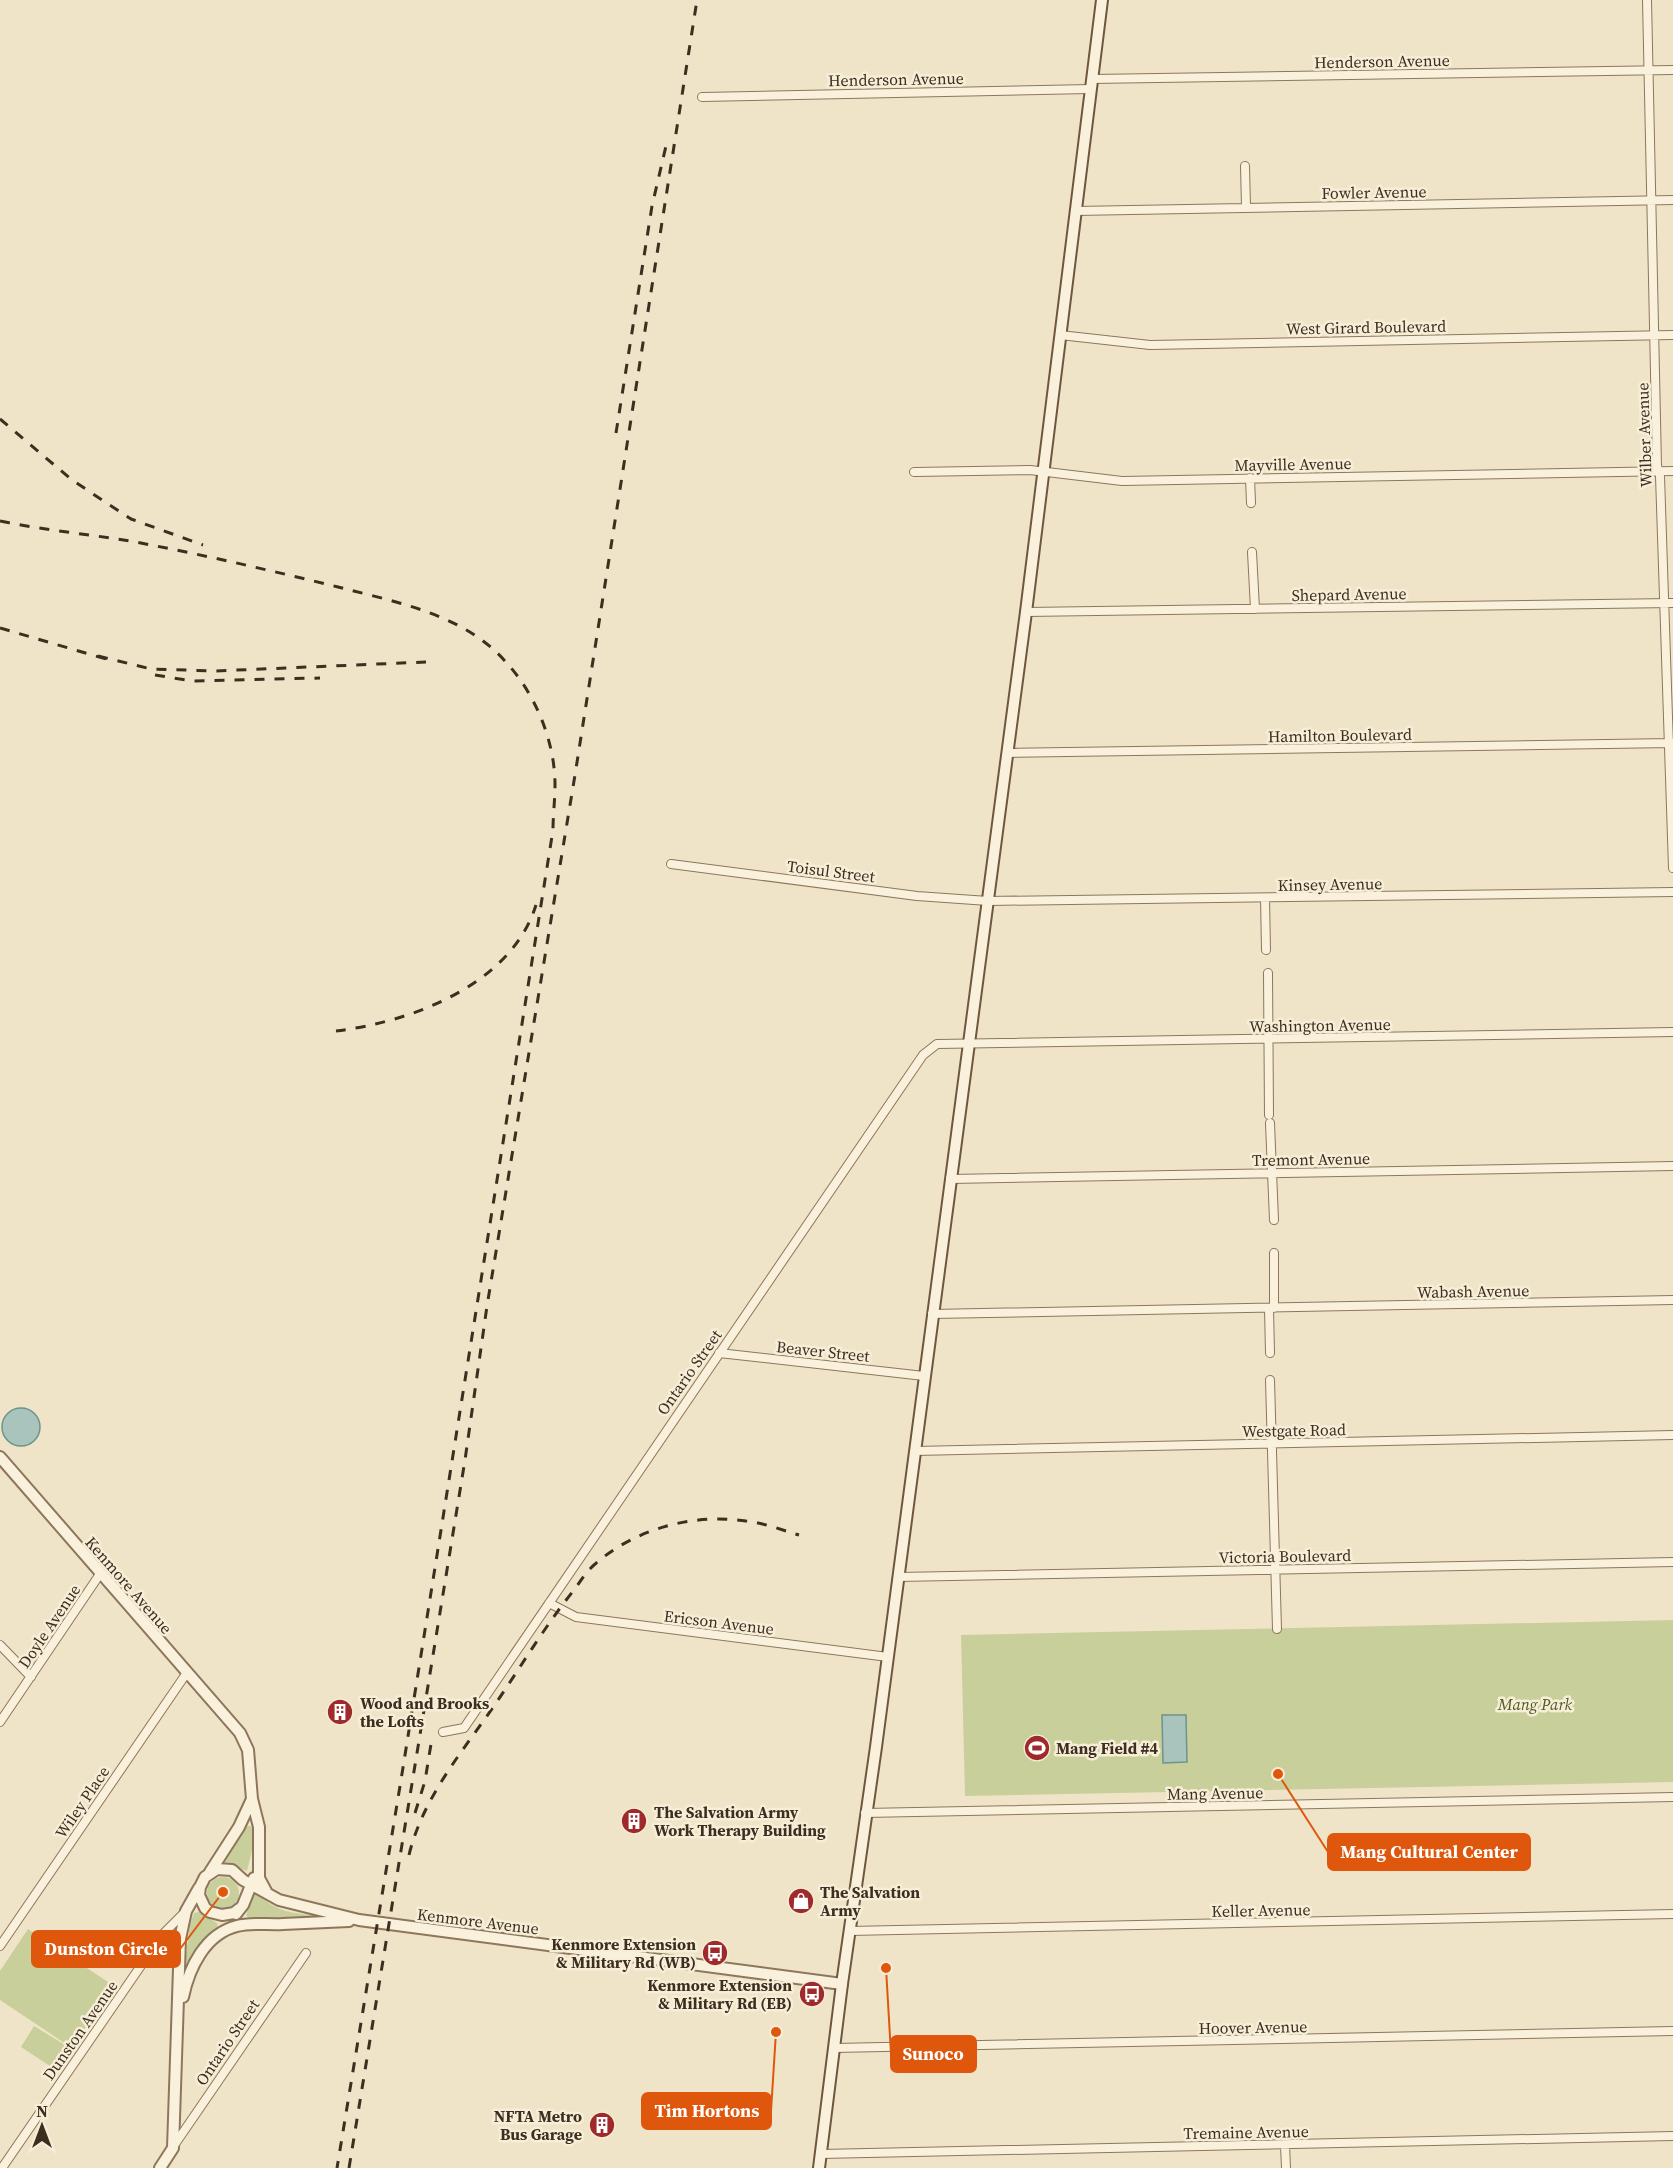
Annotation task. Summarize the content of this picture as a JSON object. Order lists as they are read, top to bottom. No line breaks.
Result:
{"streets":{"main road":["Ontario Street","Kenmore Avenue"],"street":["Henderson Avenue","Fowler Avenue","West Girard Boulevard","Wilber Avenue","Mayville Avenue","Shepard Avenue","Hamilton Boulevard","Toisul Street","Kinsey Avenue","Washington Avenue","Tremont Avenue","Wabash Avenue","Beaver Street","Westgate Road","Victoria Boulevard","Ericson Avenue","Doyle Avenue","Mang Avenue","Wiley Place","Keller Avenue","Hoover Avenue","Dunston Avenue","Tremaine Avenue"]},"crossings":[["Henderson Avenue","Wilber Avenue"],["Fowler Avenue","Wilber Avenue"],["West Girard Boulevard","Wilber Avenue"],["Wilber Avenue","Mayville Avenue"],["Wilber Avenue","Shepard Avenue"],["Wilber Avenue","Hamilton Boulevard"],["Toisul Street","Kinsey Avenue"],["Washington Avenue","Ontario Street"],["Beaver Street","Ontario Street"],["Ontario Street","Kenmore Avenue"],["Ontario Street","Ericson Avenue"],["Ontario Street","Dunston Avenue"],["Kenmore Avenue","Doyle Avenue"],["Kenmore Avenue","Wiley Place"]],"parks":["Mang Park"],"places":{"building":["Wood and Brooks the Lofts","The Salvation Army Work Therapy Building","NFTA Metro Bus Garage"],"sports":["Mang Field #4"],"other":["Mang Cultural Center","Dunston Circle","Sunoco","Tim Hortons"],"shop":["The Salvation Army"],"bus stop":["Kenmore Extension & Military Rd (WB)","Kenmore Extension & Military Rd (EB)"]},"north":"top"}
